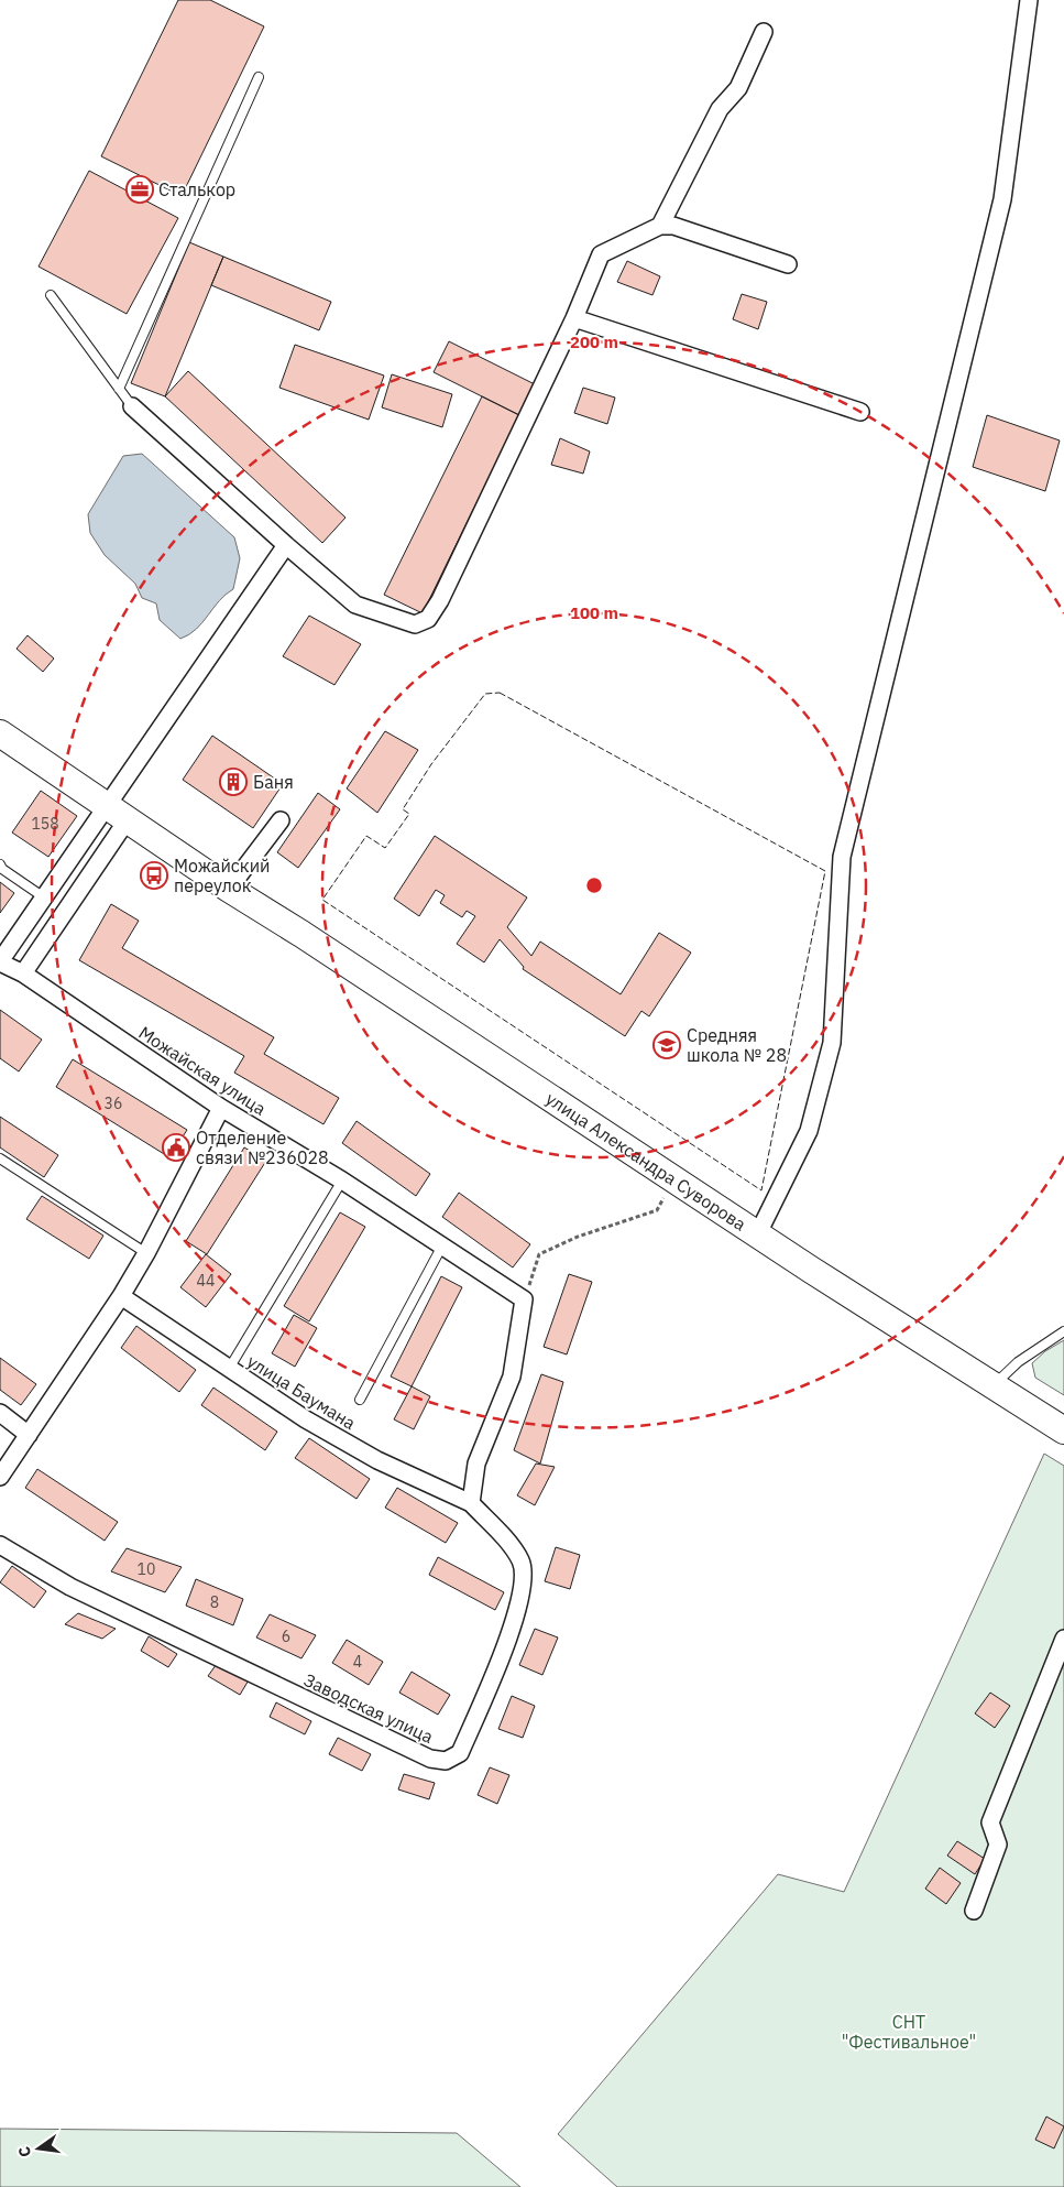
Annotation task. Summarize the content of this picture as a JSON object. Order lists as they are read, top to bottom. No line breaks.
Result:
{"streets":{"main road":["улица Александра Суворова"],"street":["Можайская улица","улица Баумана","Заводская улица"]},"crossings":[["улица Баумана","Заводская улица"]],"parks":["СНТ \"Фестивальное\""],"places":{"office":["Сталькор"],"building":["Баня"],"bus stop":["Можайский переулок"],"school or university":["Средняя школа № 28"],"public building":["Отделение связи №236028"]},"house_numbers":["158","36","44","10","8","6","4"],"north":"left","rings":["200 m","100 m"]}
